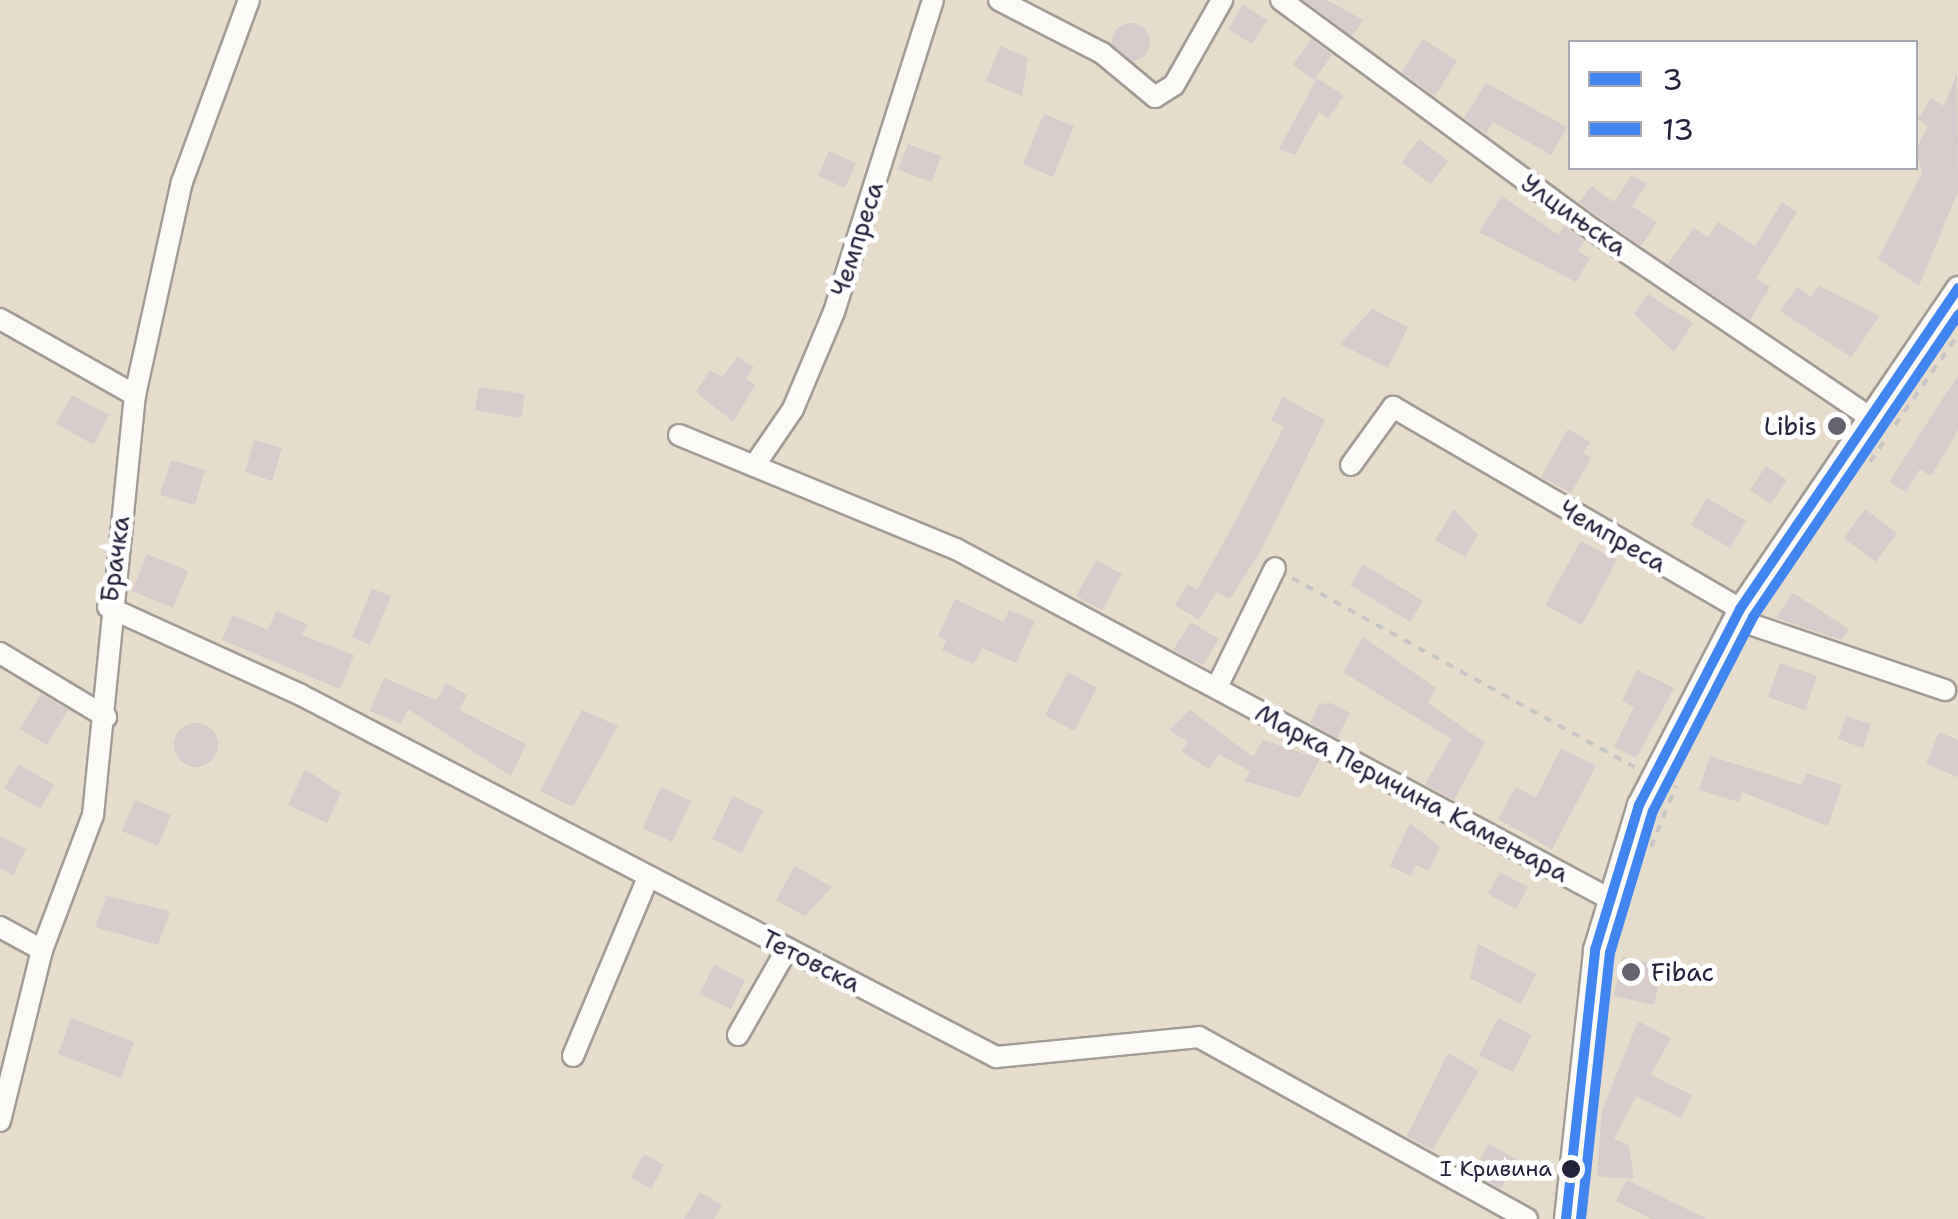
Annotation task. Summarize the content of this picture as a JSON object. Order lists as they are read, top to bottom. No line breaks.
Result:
{"streets":{"street":["Улцињска","Чемпреса","Брачка","Марка Перичина Камењара","Тетовска"]},"crossings":[["Чемпреса","Марка Перичина Камењара"],["Брачка","Тетовска"]],"places":["Libis","Fibac","I Кривина"],"lines":["transit line 3","transit line 13"],"legend":["3","13"]}
